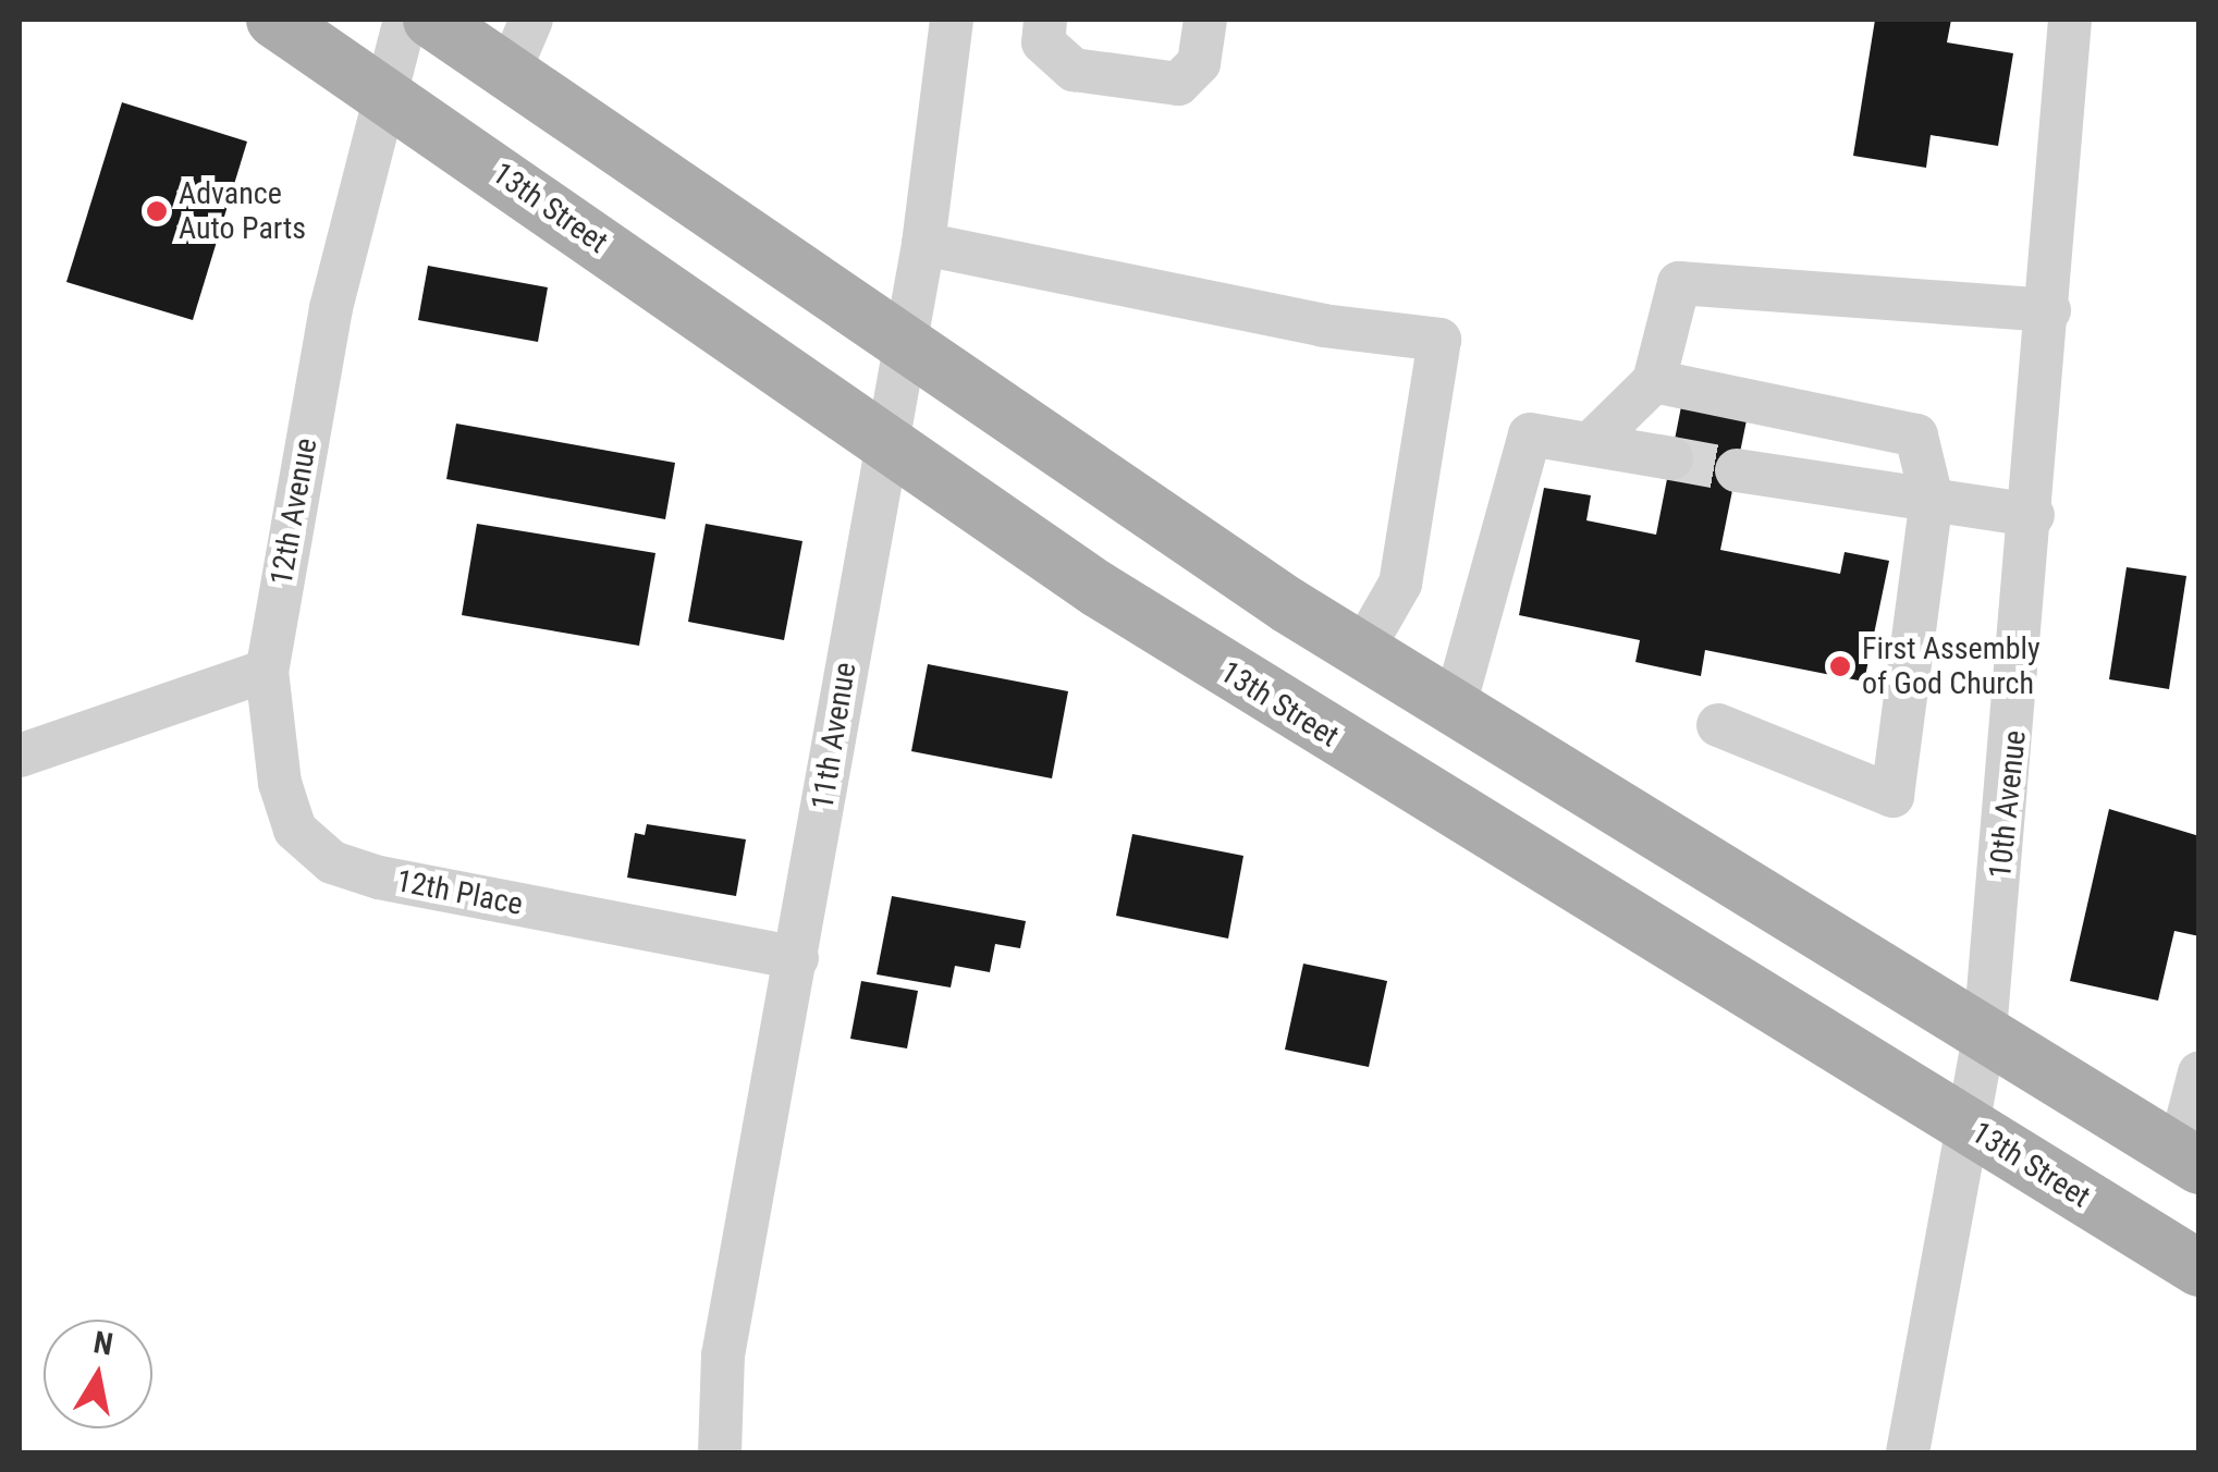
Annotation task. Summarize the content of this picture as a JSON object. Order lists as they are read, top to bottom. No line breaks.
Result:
{"streets":{"main road":["13th Street"],"street":["12th Avenue","11th Avenue","10th Avenue","12th Place"]},"crossings":[["13th Street","12th Avenue"],["13th Street","11th Avenue"],["13th Street","10th Avenue"],["12th Avenue","12th Place"],["11th Avenue","12th Place"]],"places":["Advance Auto Parts","First Assembly of God Church"],"north":"top"}
